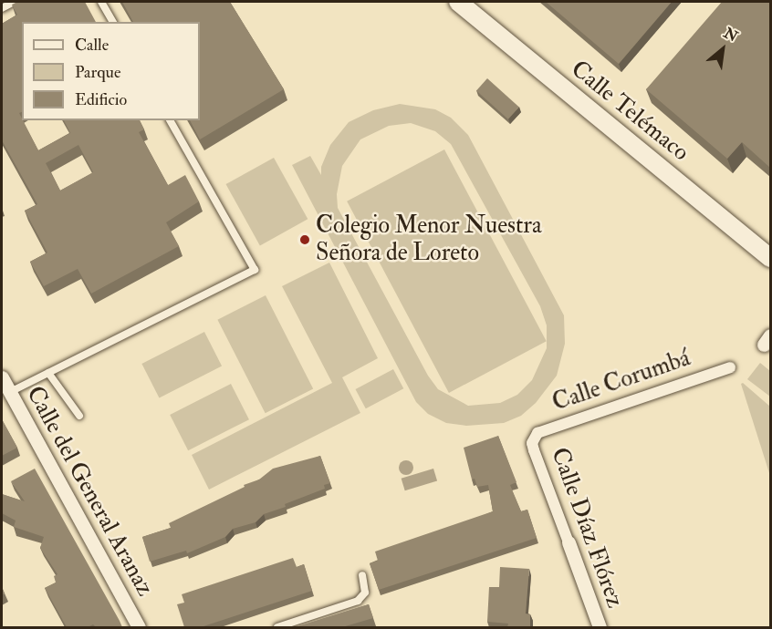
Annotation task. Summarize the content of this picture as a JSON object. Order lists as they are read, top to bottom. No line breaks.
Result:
{"streets":{"street":["Calle Telémaco","Calle Corumbá","Calle del General Aranaz","Calle Díaz Flórez"]},"crossings":[["Calle Corumbá","Calle Díaz Flórez"]],"places":["Colegio Menor Nuestra Señora de Loreto"],"legend":["Calle","Parque","Edificio"],"north":"top right"}
